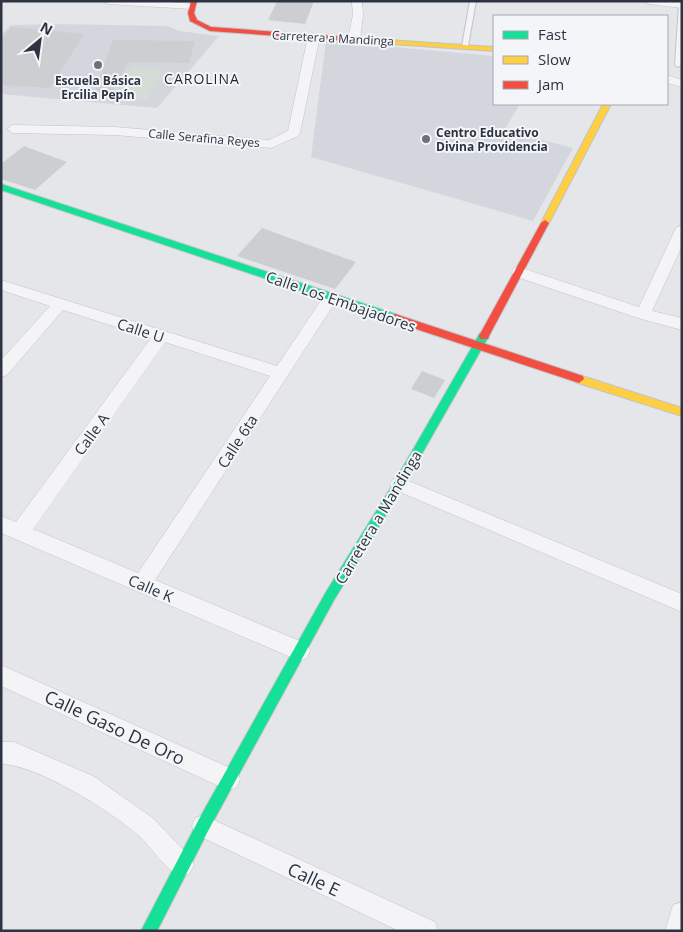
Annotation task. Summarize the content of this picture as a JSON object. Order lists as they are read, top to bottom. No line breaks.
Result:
{"streets":{"street":["Carretera a Mandinga","Calle Serafina Reyes","Calle Los Embajadores","Calle U","Calle A","Calle 6ta","Calle K","Calle Gaso De Oro","Calle E"]},"crossings":[["Carretera a Mandinga","Calle Serafina Reyes"],["Carretera a Mandinga","Calle Los Embajadores"],["Carretera a Mandinga","Calle K"],["Carretera a Mandinga","Calle Gaso De Oro"],["Carretera a Mandinga","Calle E"],["Calle Los Embajadores","Calle 6ta"],["Calle U","Calle A"],["Calle U","Calle 6ta"],["Calle A","Calle K"],["Calle 6ta","Calle K"]],"districts":["CAROLINA"],"places":["Escuela Básica Ercilia Pepín","Centro Educativo Divina Providencia"],"legend":["Fast","Slow","Jam"],"north":"top right"}
